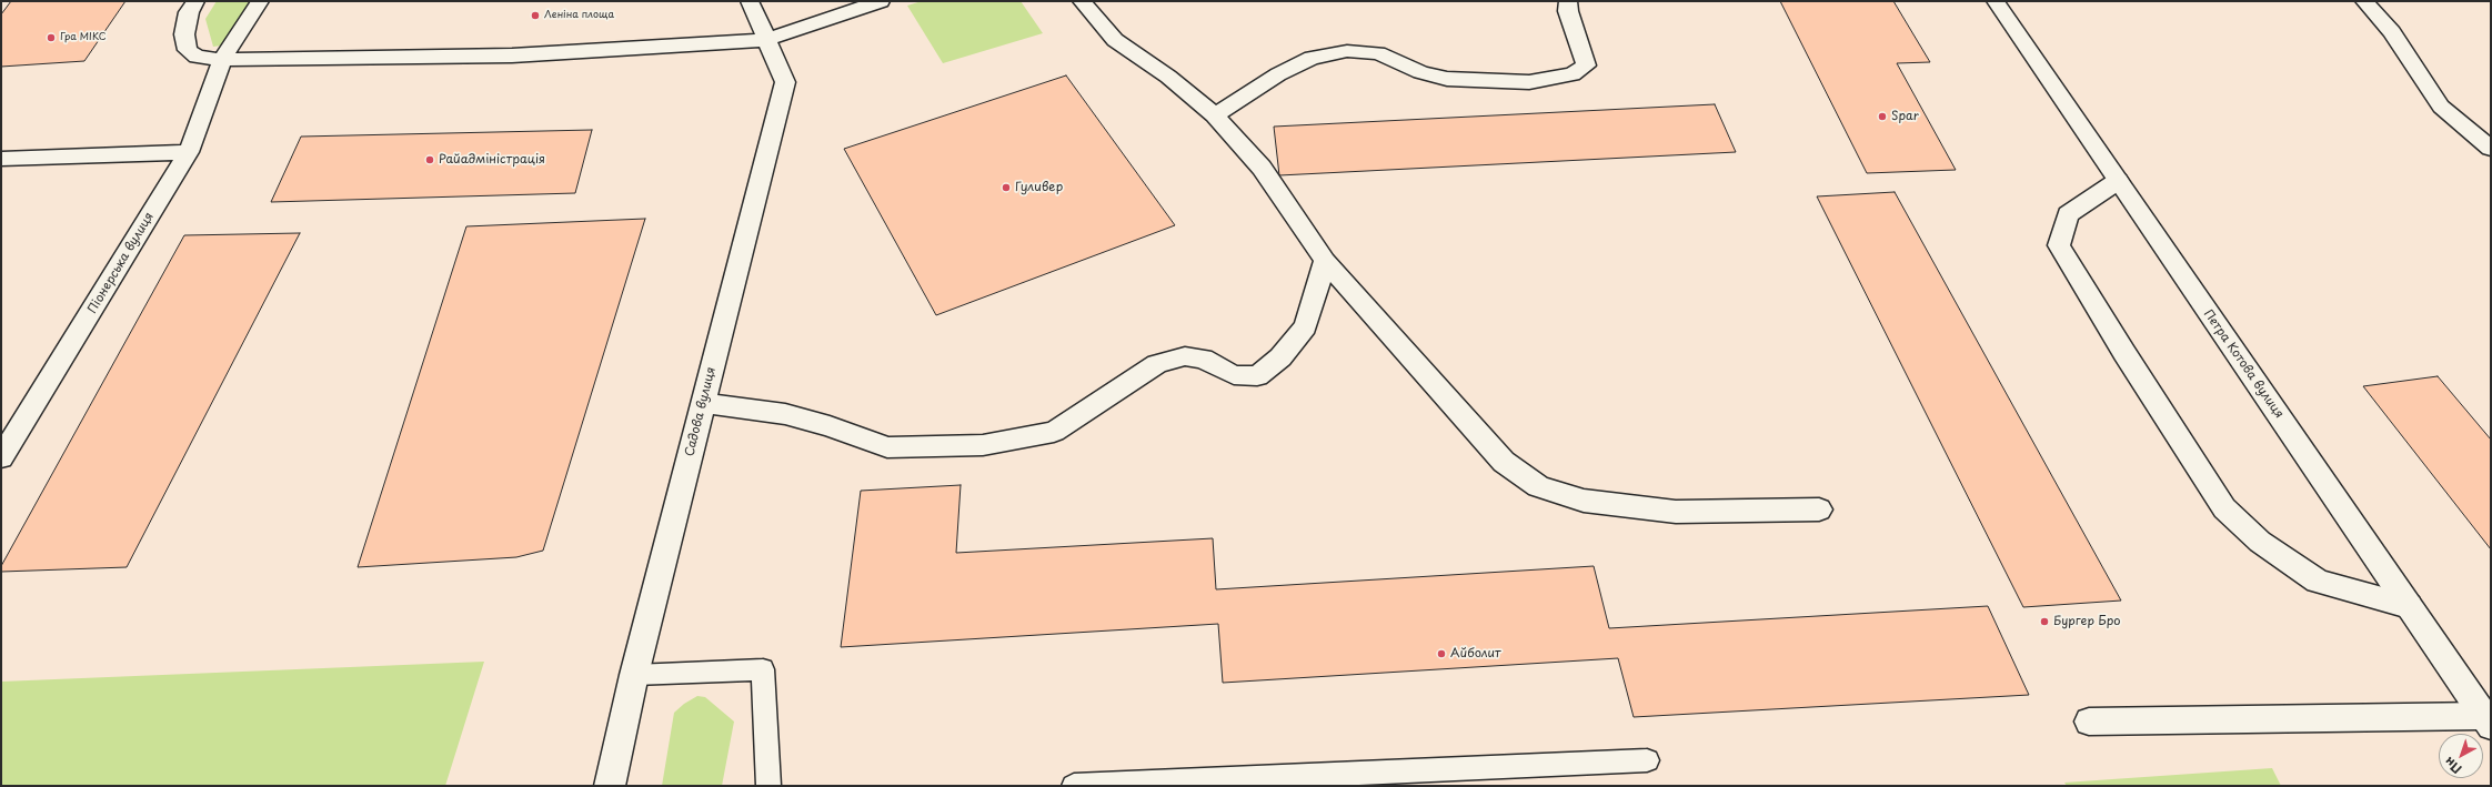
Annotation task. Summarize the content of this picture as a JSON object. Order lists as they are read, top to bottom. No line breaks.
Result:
{"streets":{"main road":["Піонерська вулиця","Петра Котова вулиця","Садова вулиця"]},"places":["Леніна площа","Гра МІКС","Spar","Райадміністрація","Гуливер","Бургер Бро","Айболит"],"north":"bottom left"}
